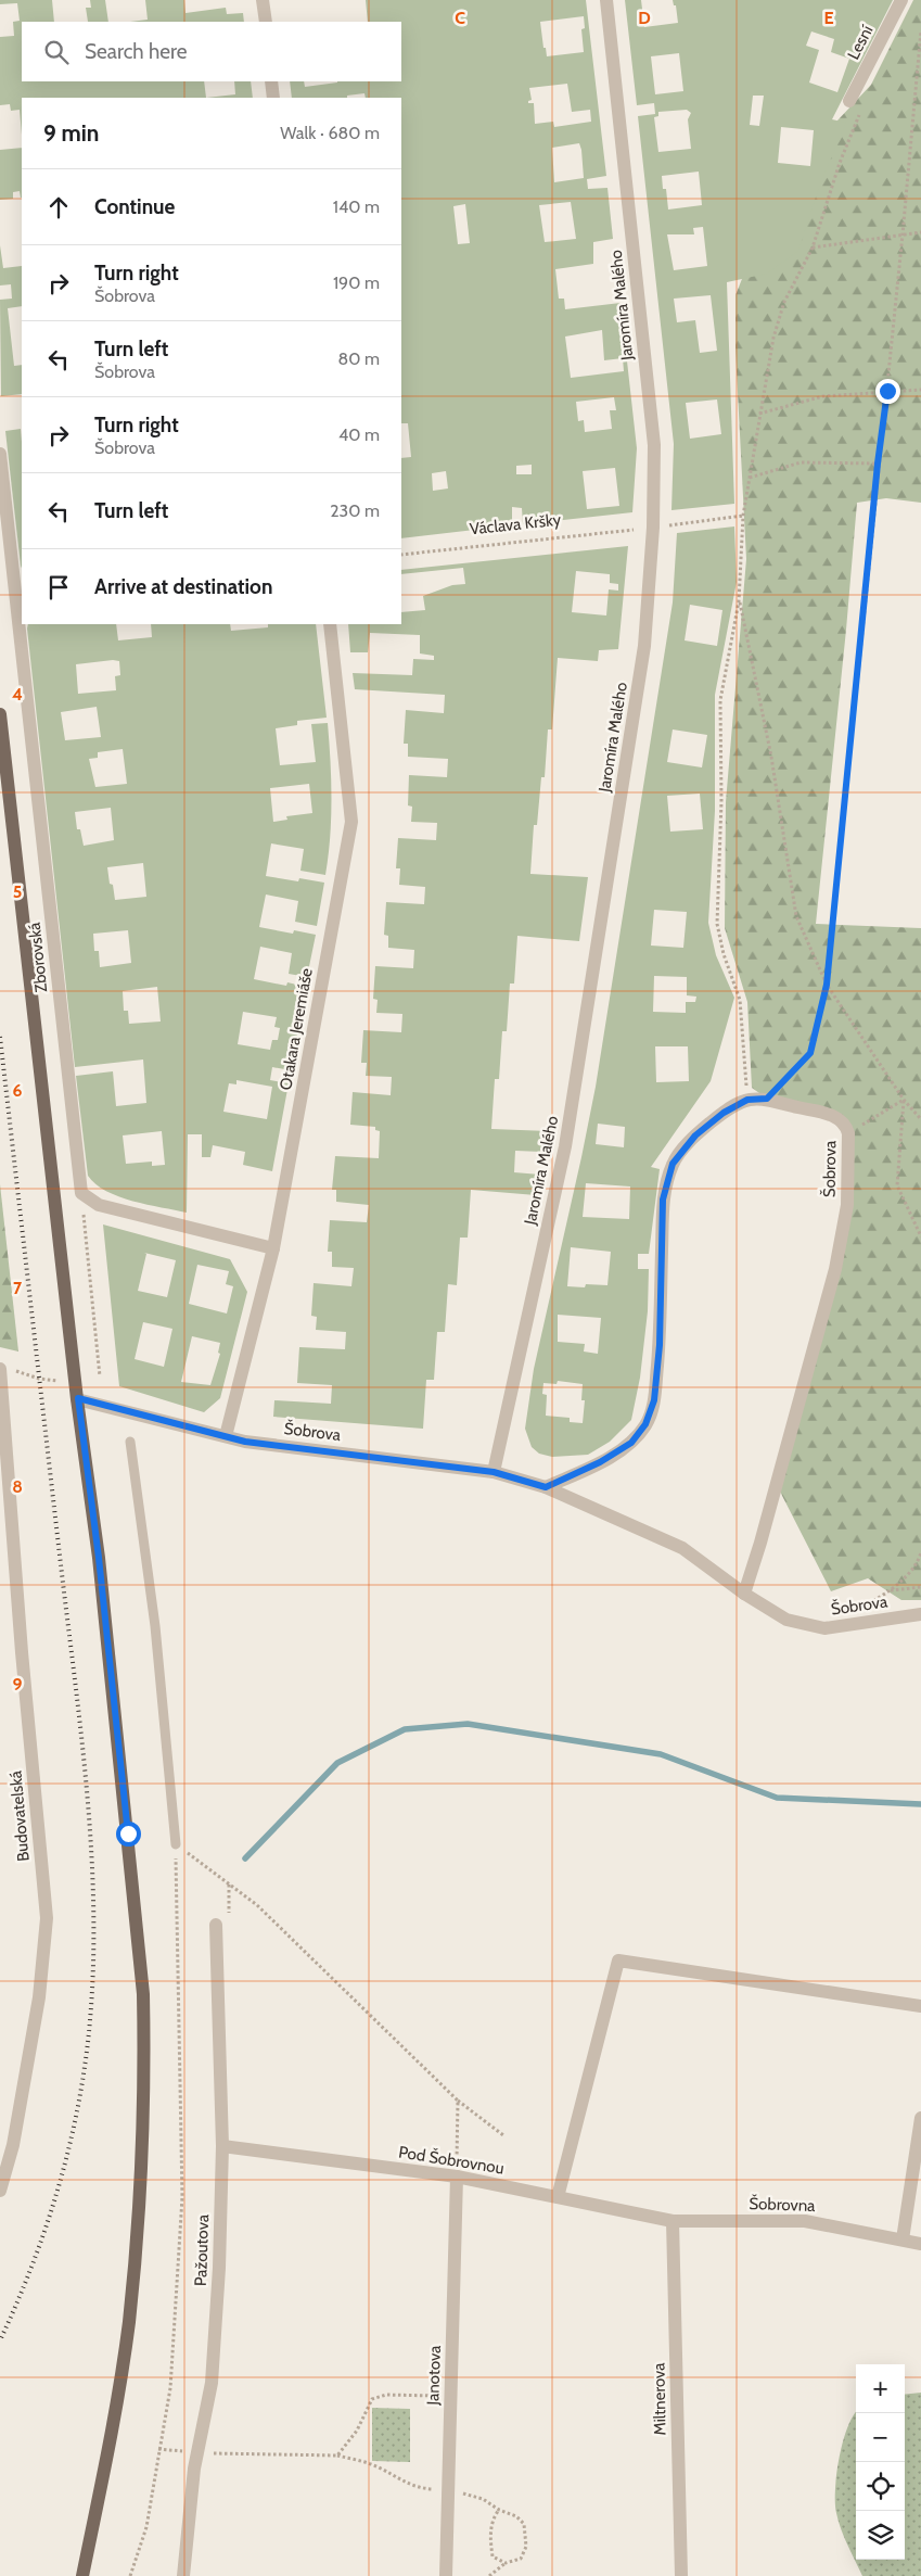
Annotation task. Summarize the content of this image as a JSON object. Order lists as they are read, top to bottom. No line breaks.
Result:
{"streets":{"street":["Lesní","Jaromíra Malého","Zborovská","Otakara Jeremiáše","Šobrova","Budovatelská","Pod Šobrovnou","Šobrovna","Pažoutova","Janotova","Miltnerova"],"path":["Václava Kršky"]},"crossings":[["Jaromíra Malého","Šobrova"],["Otakara Jeremiáše","Šobrova"],["Pod Šobrovnou","Šobrovna"],["Pod Šobrovnou","Pažoutova"],["Pod Šobrovnou","Janotova"],["Pod Šobrovnou","Miltnerova"],["Šobrovna","Miltnerova"]],"page":{"search":"Search here","heading":["9 min","Walk · 680 m"],"list":[["Continue","140 m"],["Turn right","Šobrova","190 m"],["Turn left","Šobrova","80 m"],["Turn right","Šobrova","40 m"],["Turn left","230 m"],"Arrive at destination"],"map_buttons":["+","−"]},"grid":{"columns":["C","D","E"],"rows":["4","5","6","7","8","9"]}}
